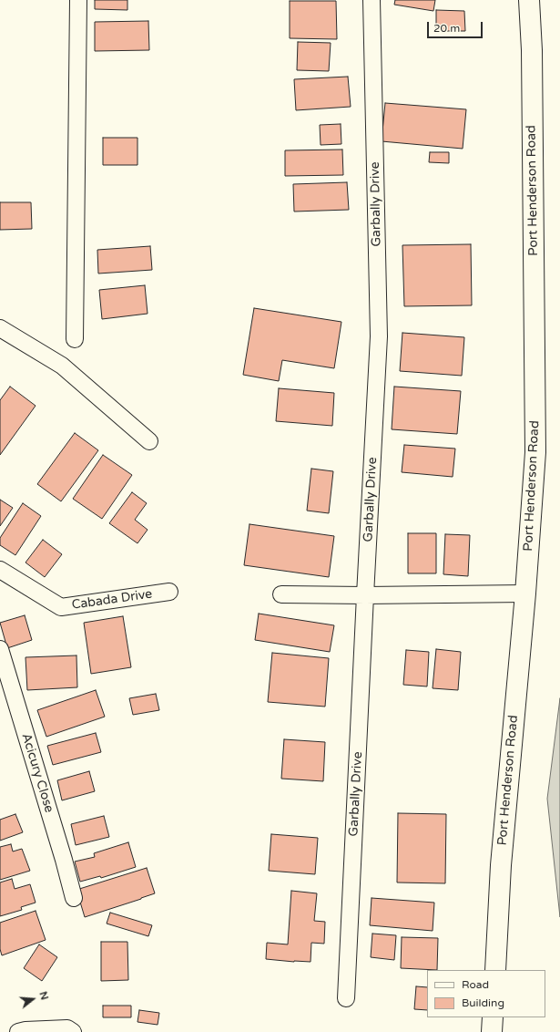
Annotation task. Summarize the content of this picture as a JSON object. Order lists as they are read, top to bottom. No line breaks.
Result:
{"streets":{"street":["Port Henderson Road","Garbally Drive","Cabada Drive","Acicury Close"]},"legend":["Road","Building"],"scale_bar":"20 m","north":"right"}
